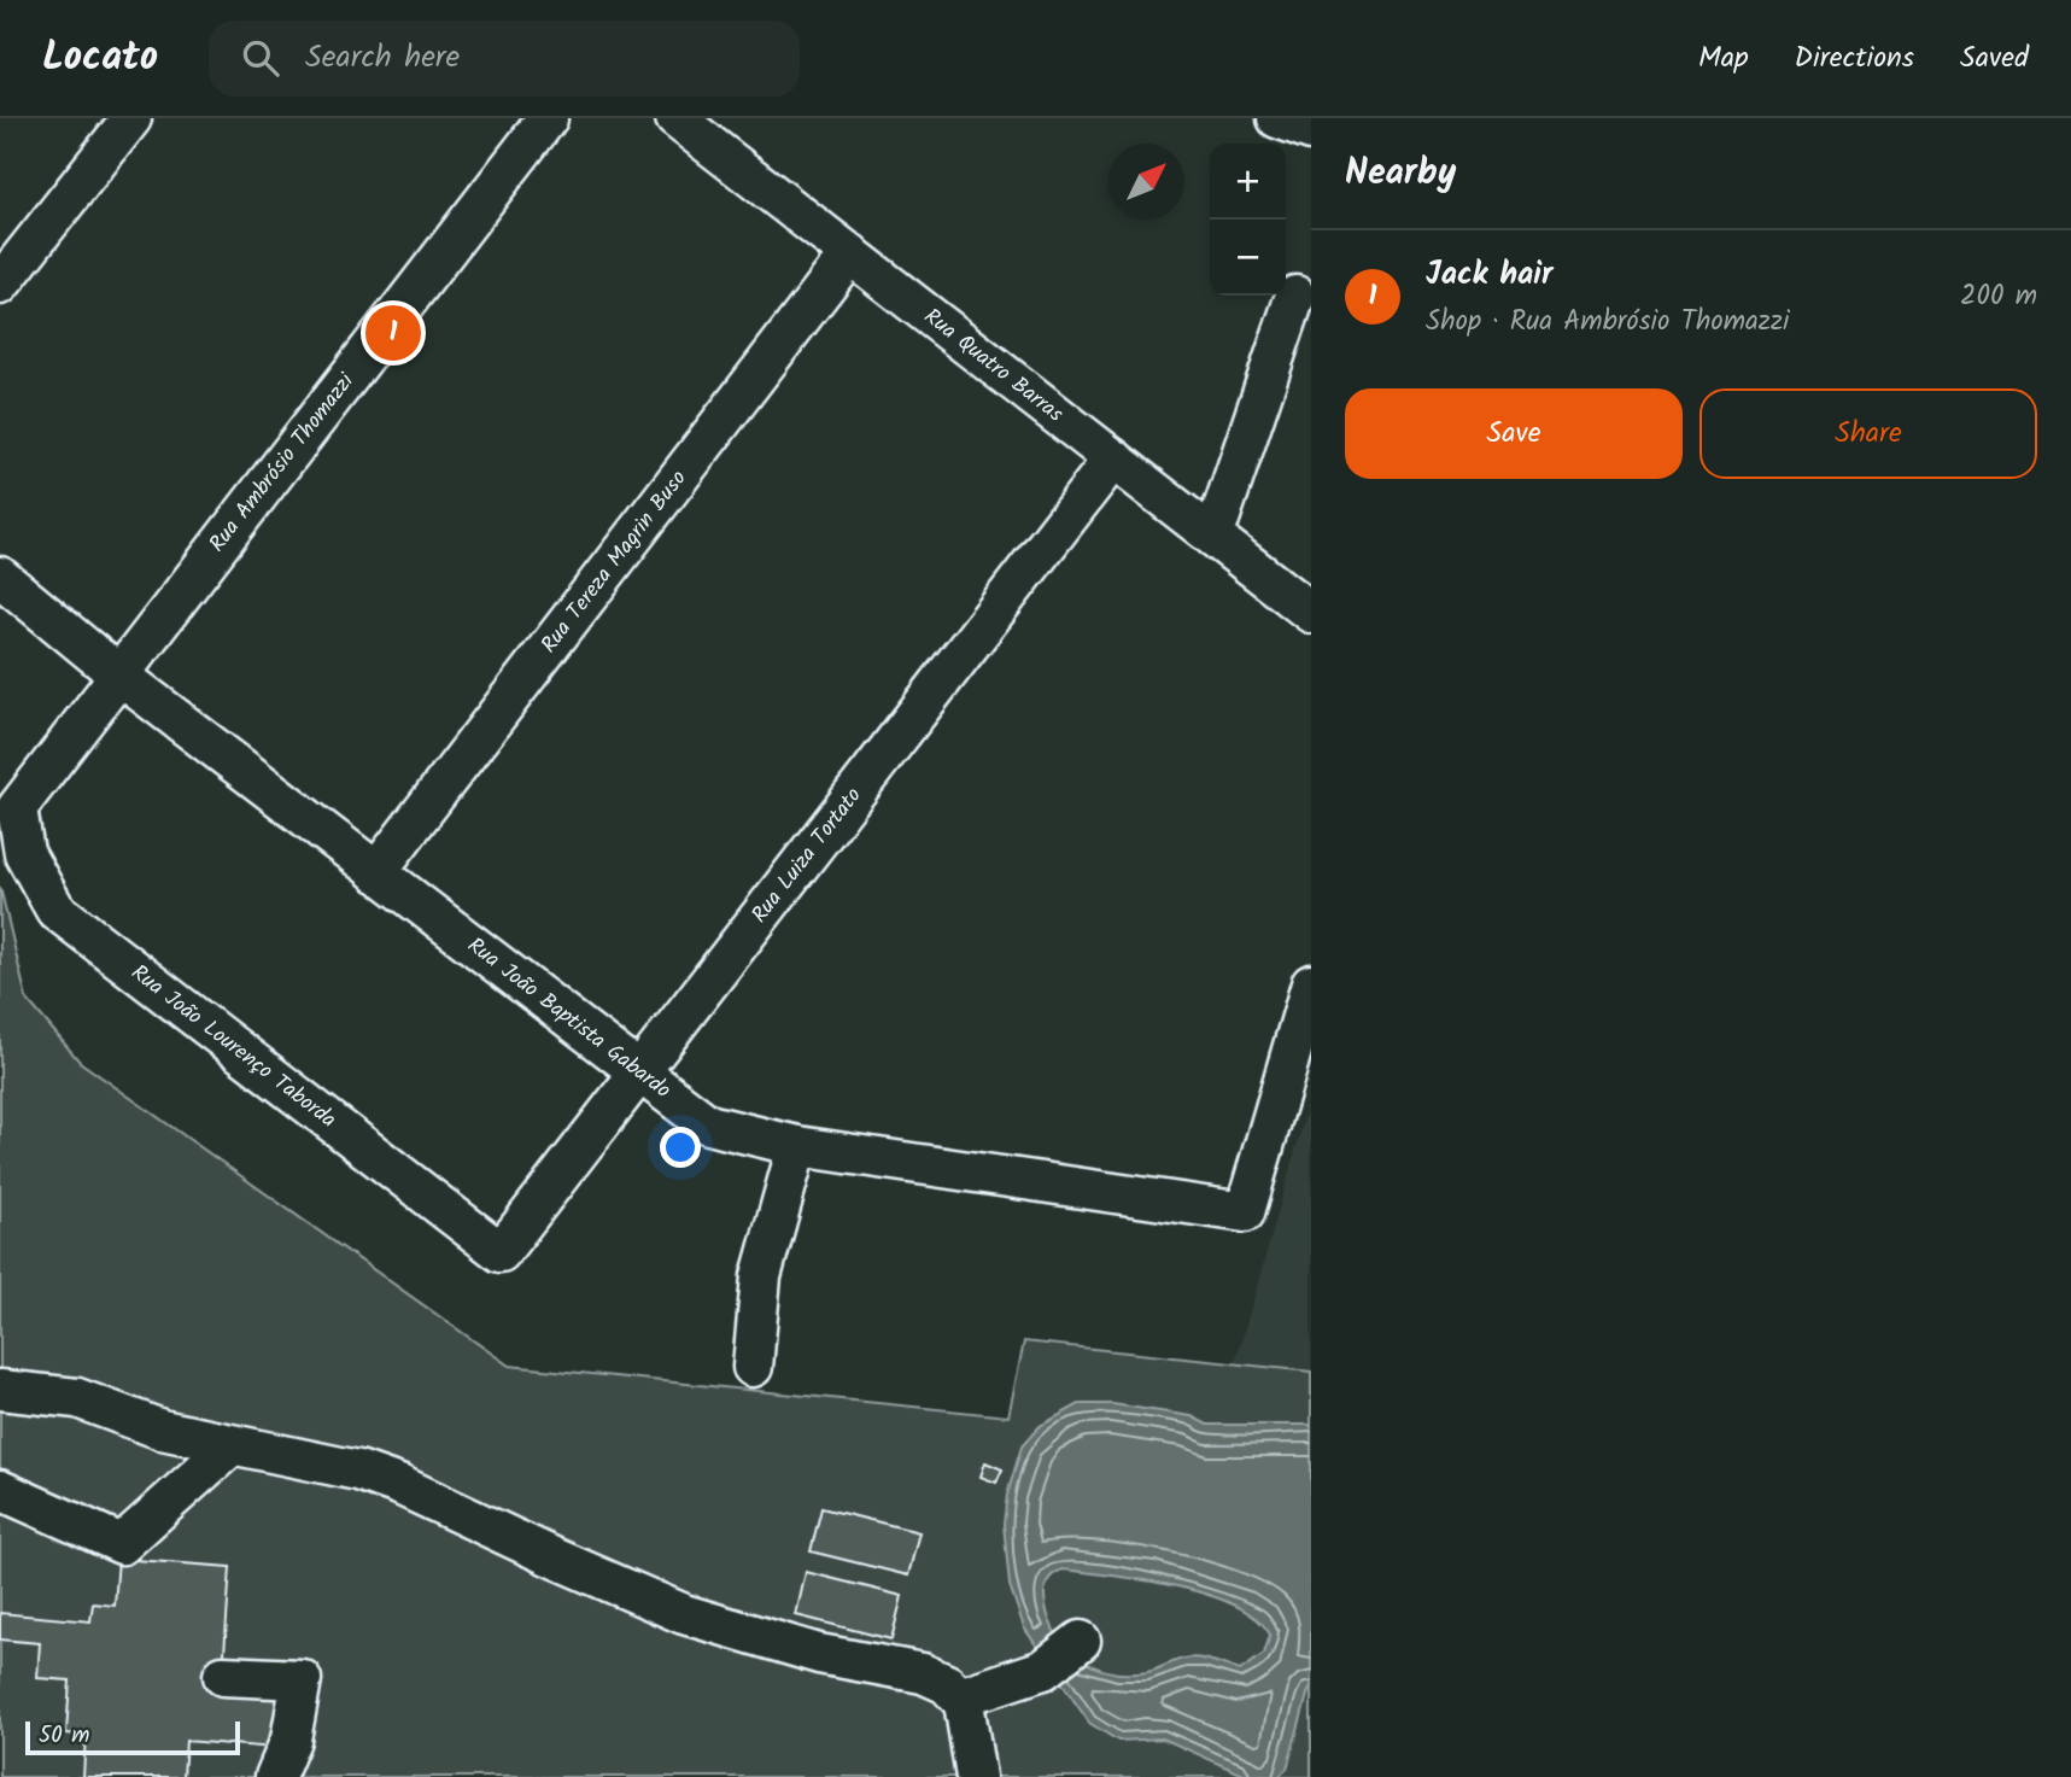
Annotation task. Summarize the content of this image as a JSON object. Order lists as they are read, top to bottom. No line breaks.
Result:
{"streets":{"street":["Rua Quatro Barras","Rua Ambrósio Thomazzi","Rua Tereza Magrin Buso","Rua Luiza Tortato","Rua João Baptista Gabardo","Rua João Lourenço Taborda"]},"crossings":[["Rua Quatro Barras","Rua Tereza Magrin Buso"],["Rua Quatro Barras","Rua Luiza Tortato"],["Rua Ambrósio Thomazzi","Rua João Baptista Gabardo"],["Rua Ambrósio Thomazzi","Rua João Lourenço Taborda"],["Rua Tereza Magrin Buso","Rua João Baptista Gabardo"],["Rua Luiza Tortato","Rua João Baptista Gabardo"],["Rua Luiza Tortato","Rua João Lourenço Taborda"]],"scale_bar":"50 m","north":"top right","page":{"header":"Locato","search":"Search here","nav":["Map","Directions","Saved"],"heading":"Nearby","map_buttons":["+","−"],"list":[{"mark":"1","name":"Jack hair","note":"Shop · Rua Ambrósio Thomazzi","value":"200 m"}],"pins":"1","buttons":["Save","Share"],"scale":"50 m"}}
